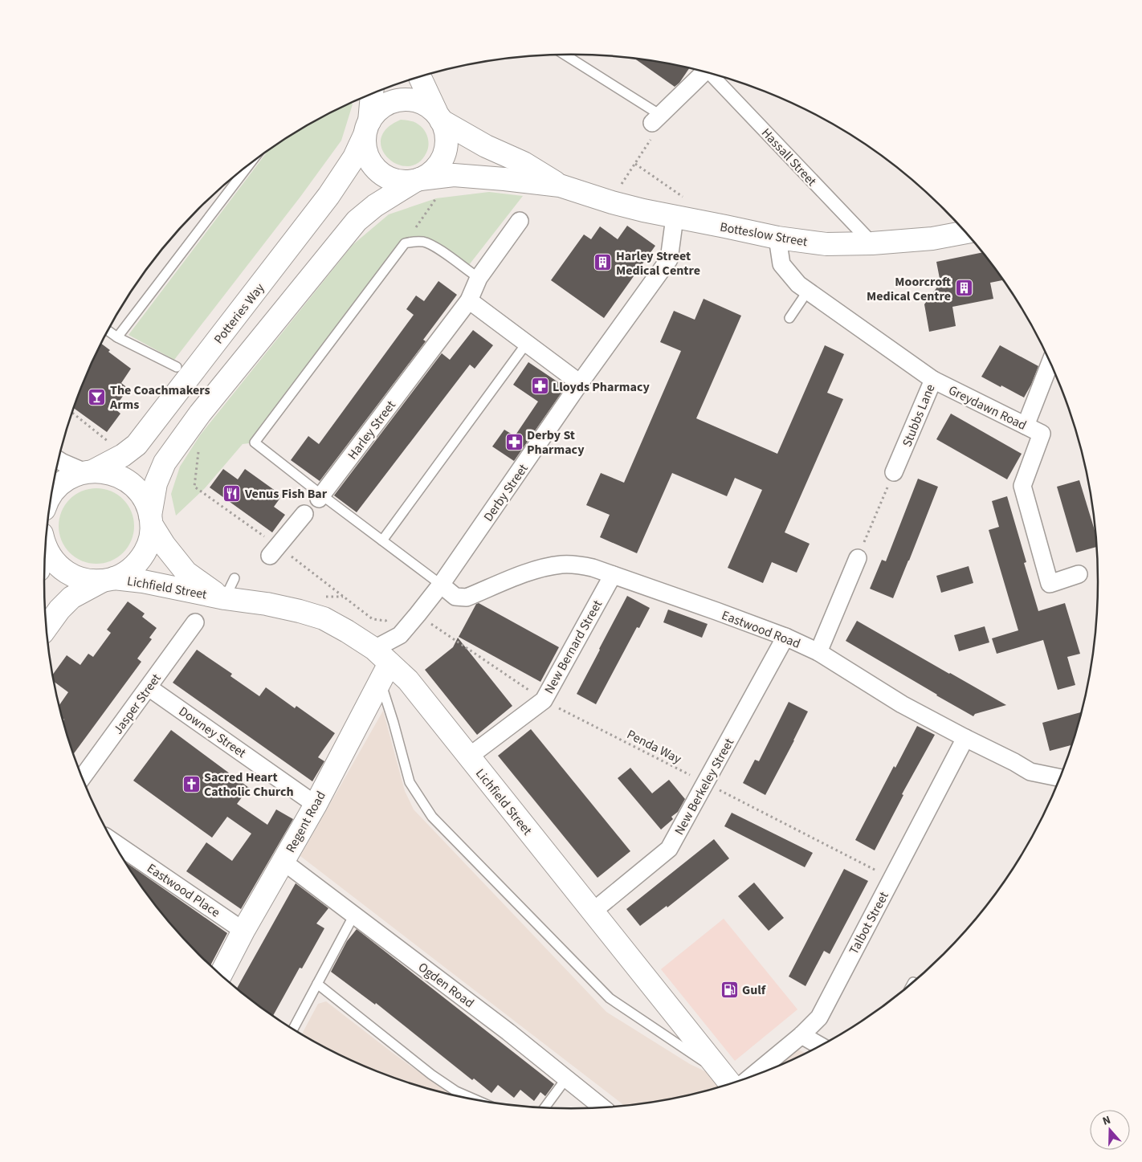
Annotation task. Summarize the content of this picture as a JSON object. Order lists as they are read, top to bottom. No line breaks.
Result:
{"streets":{"main road":["Botteslow Street","Potteries Way","Lichfield Street","Regent Road"],"street":["Hassall Street","Greydawn Road","Stubbs Lane","Harley Street","Derby Street","Eastwood Road","New Bernard Street","Jasper Street","Downey Street","New Berkeley Street","Eastwood Place","Talbot Street","Ogden Road"],"path":["Penda Way"]},"crossings":[["Hassall Street","Botteslow Street"],["Botteslow Street","Potteries Way"],["Botteslow Street","Stubbs Lane"],["Botteslow Street","Derby Street"],["Potteries Way","Lichfield Street"],["Greydawn Road","Stubbs Lane"],["Derby Street","Lichfield Street"],["Derby Street","Eastwood Road"],["Derby Street","Penda Way"],["Derby Street","Regent Road"],["Lichfield Street","New Bernard Street"],["Lichfield Street","New Berkeley Street"],["Lichfield Street","Regent Road"],["Lichfield Street","Talbot Street"],["Eastwood Road","New Bernard Street"],["Eastwood Road","New Berkeley Street"],["Eastwood Road","Talbot Street"],["New Bernard Street","Penda Way"],["Jasper Street","Downey Street"],["Downey Street","Regent Road"],["Penda Way","New Berkeley Street"],["Penda Way","Talbot Street"],["Regent Road","Eastwood Place"],["Regent Road","Ogden Road"]],"places":{"building":["Harley Street Medical Centre","Moorcroft Medical Centre"],"pharmacy":["Lloyds Pharmacy","Derby St Pharmacy"],"bar":["The Coachmakers Arms"],"restaurant":["Venus Fish Bar"],"church":["Sacred Heart Catholic Church"],"fuel station":["Gulf"]},"north":"top"}
